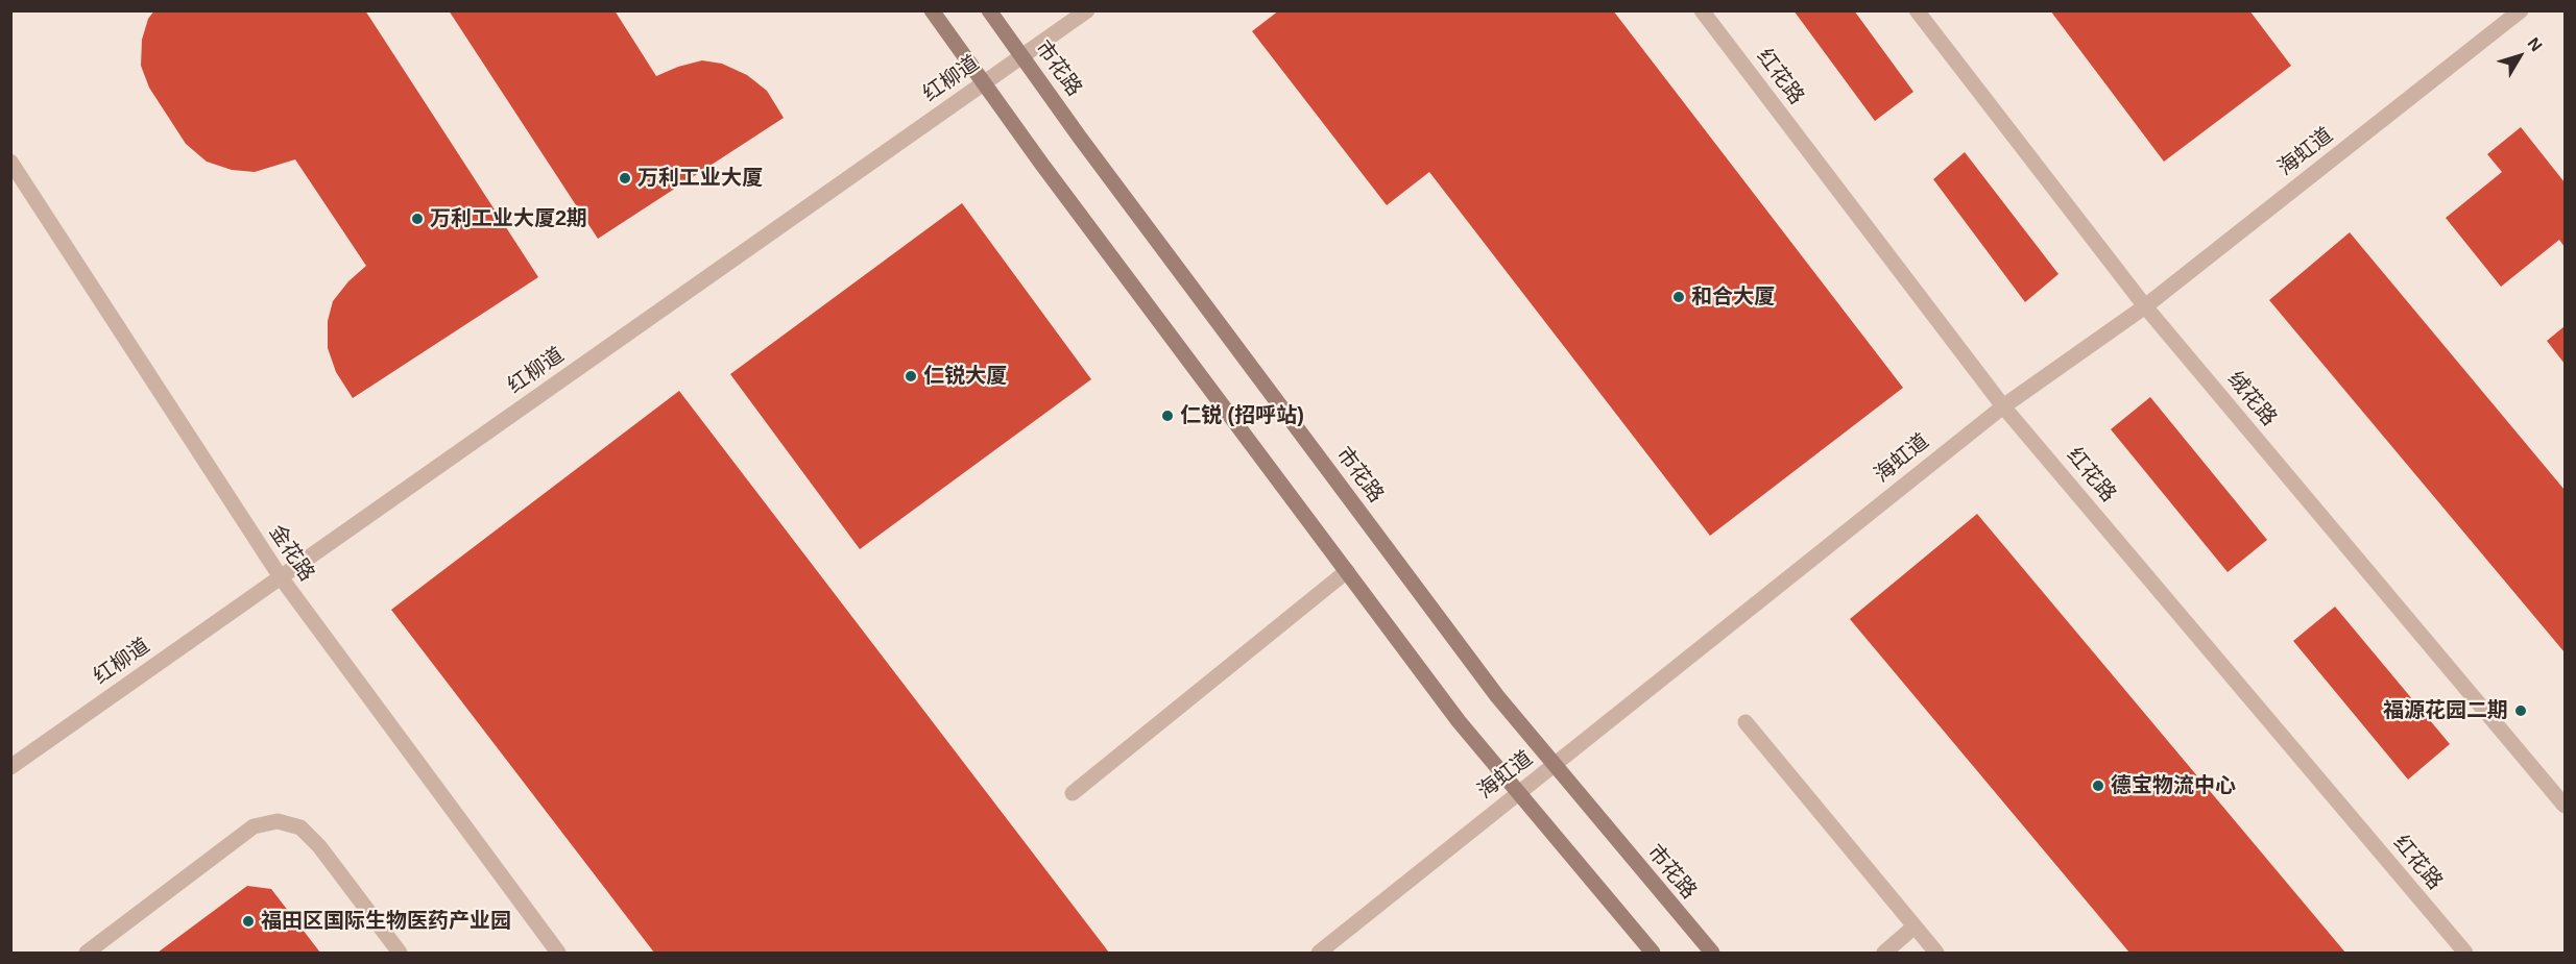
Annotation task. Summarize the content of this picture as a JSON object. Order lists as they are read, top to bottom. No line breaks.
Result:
{"streets":{"main road":["市花路"],"street":["红花路","红柳道","海虹道","绒花路","金花路"]},"crossings":[["市花路","红柳道"],["市花路","海虹道"],["红花路","海虹道"],["红柳道","金花路"],["海虹道","绒花路"]],"places":["万利工业大厦","万利工业大厦2期","和合大厦","仁锐大厦","仁锐 (招呼站)","福源花园二期","德宝物流中心","福田区国际生物医药产业园"],"north":"top right"}
